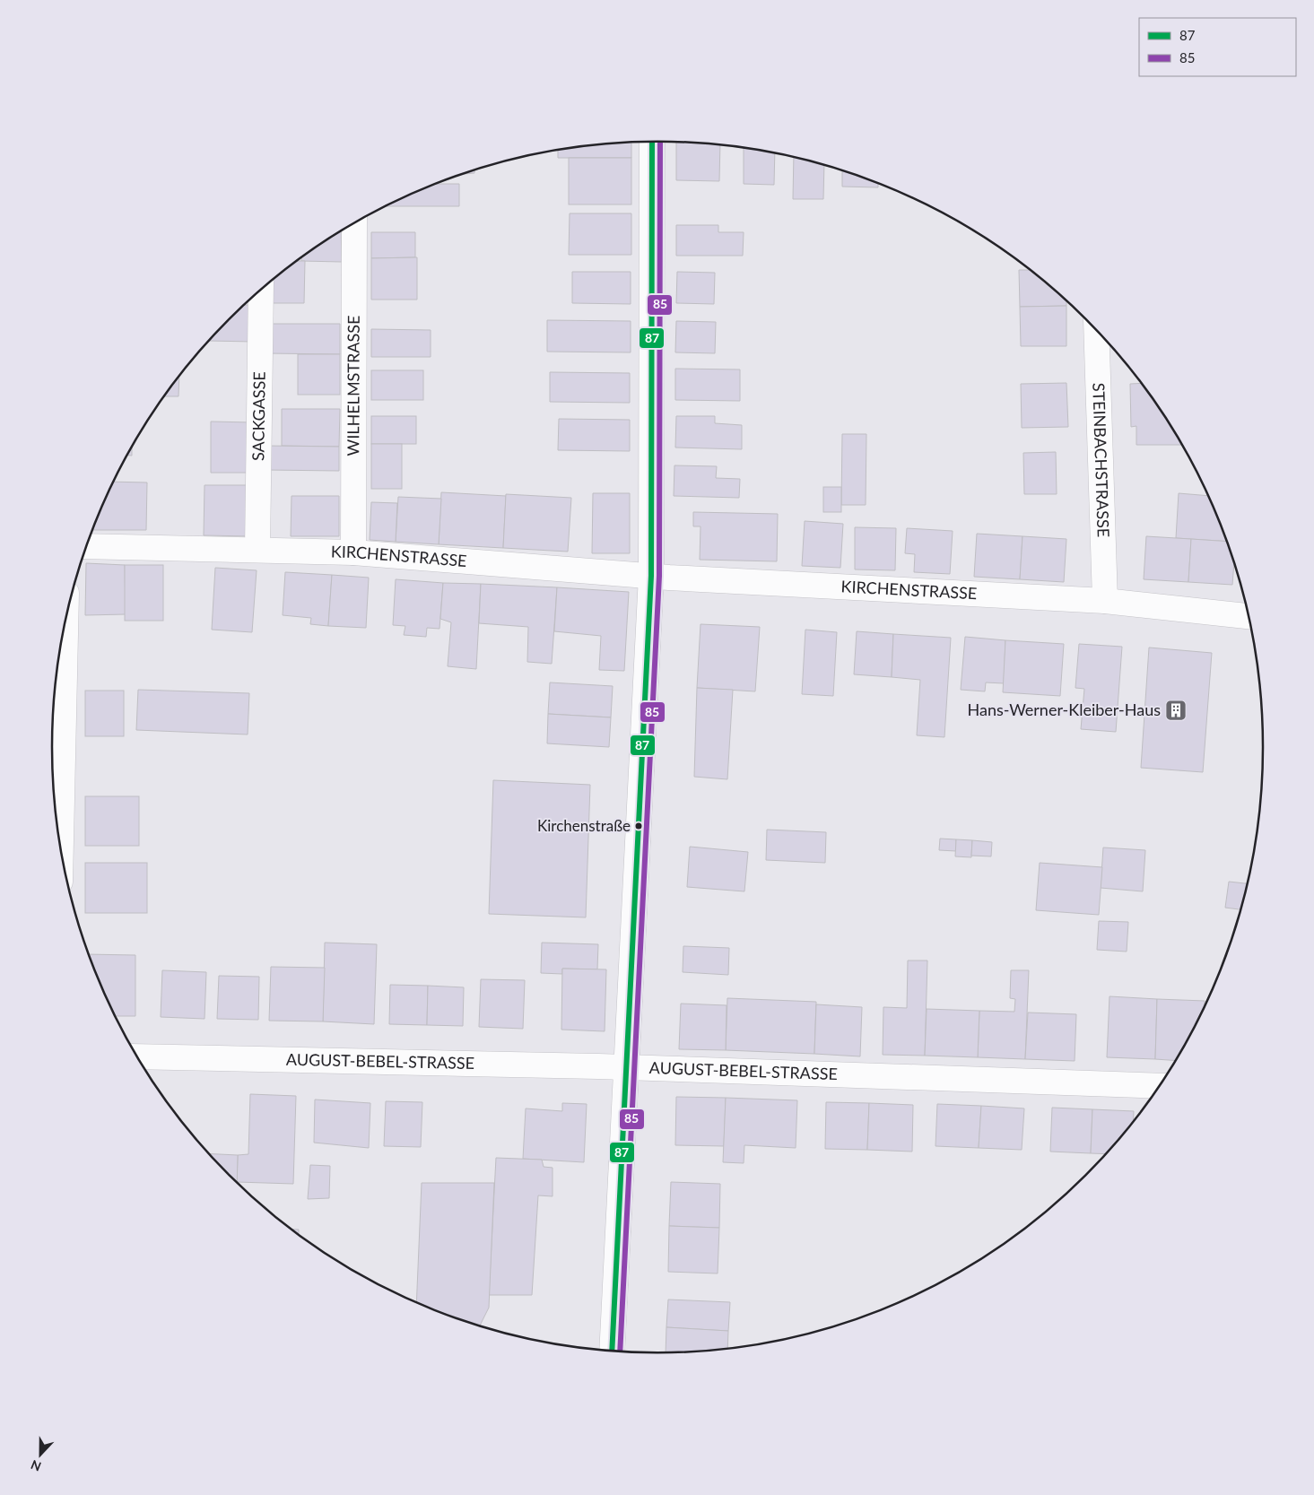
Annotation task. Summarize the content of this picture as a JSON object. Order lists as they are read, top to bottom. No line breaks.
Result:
{"streets":{"street":["WILHELMSTRASSE","SACKGASSE","STEINBACHSTRASSE","KIRCHENSTRASSE","AUGUST-BEBEL-STRASSE"]},"crossings":[["WILHELMSTRASSE","KIRCHENSTRASSE"],["SACKGASSE","KIRCHENSTRASSE"],["STEINBACHSTRASSE","KIRCHENSTRASSE"]],"places":{"building":["Hans-Werner-Kleiber-Haus"],"other":["Kirchenstraße"]},"lines":["transit line 85","transit line 87"],"legend":["87","85"],"north":"bottom"}
